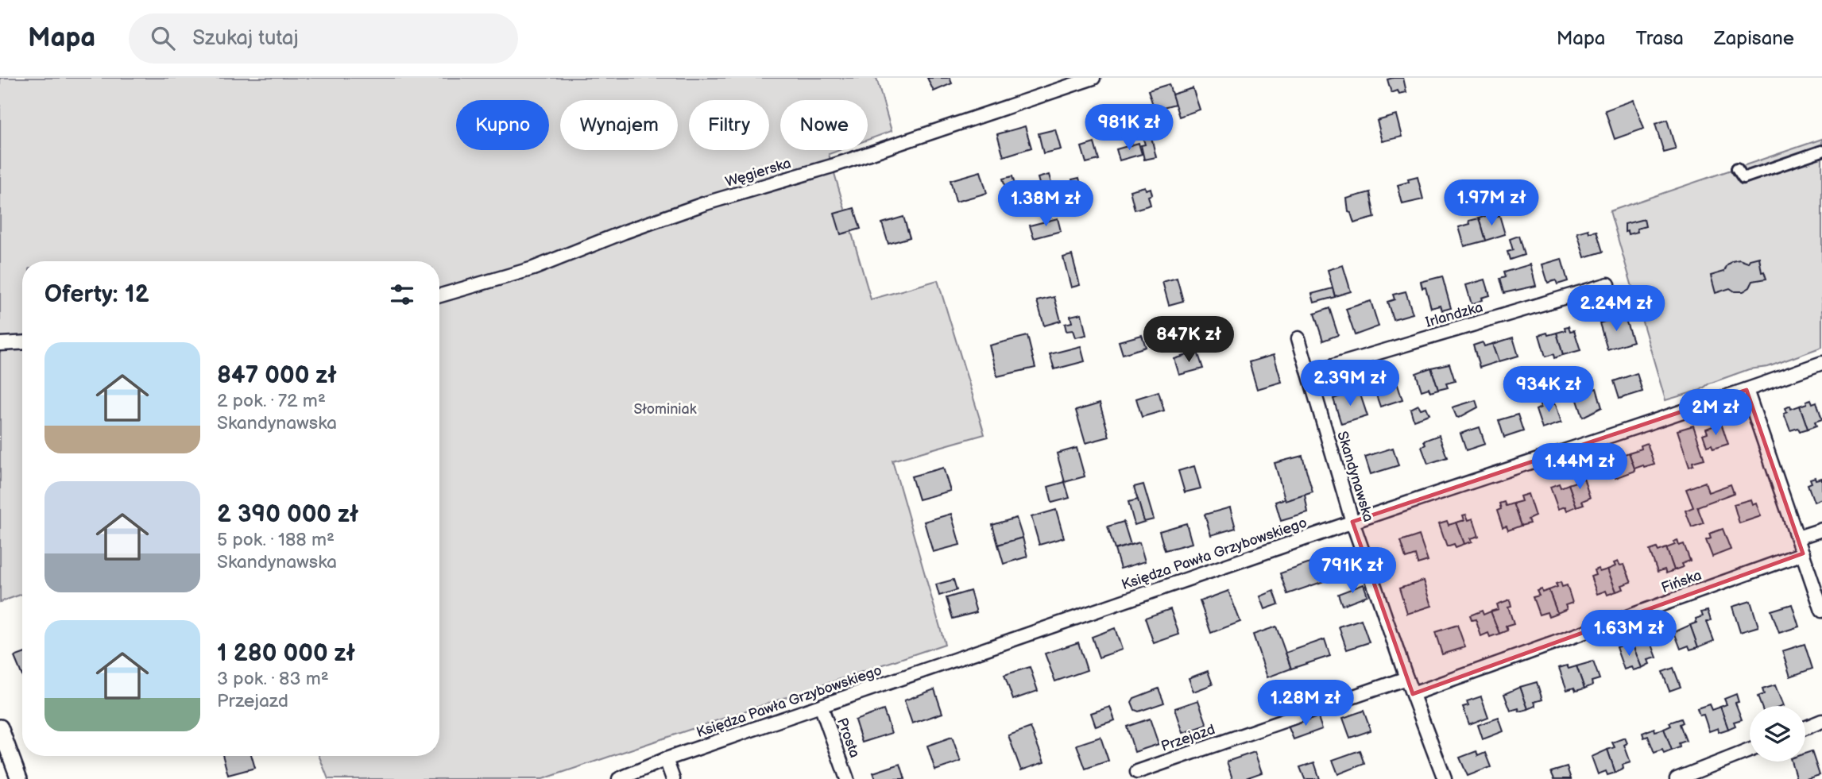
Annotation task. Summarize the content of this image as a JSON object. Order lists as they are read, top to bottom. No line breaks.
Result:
{"streets":{"street":["Węgierska","Irlandzka","Skandynawska","Księdza Pawła Grzybowskiego","Fińska","Prosta","Przejazd"]},"crossings":[["Irlandzka","Skandynawska"],["Skandynawska","Księdza Pawła Grzybowskiego"],["Skandynawska","Fińska"],["Skandynawska","Przejazd"],["Księdza Pawła Grzybowskiego","Prosta"]],"parks":["Słominiak"],"page":{"header":"Mapa","search":"Szukaj tutaj","nav":["Mapa","Trasa","Zapisane"],"chip":["Kupno","Wynajem","Filtry","Nowe"],"price":["981K zł","1.97M zł","1.38M zł","2.24M zł","847K zł","2.39M zł","934K zł","2M zł","1.44M zł","791K zł","1.63M zł","1.28M zł"],"heading":"Oferty: 12","list":[{"name":"847 000 zł","note":"2 pok. · 72 m² · Skandynawska"},{"name":"2 390 000 zł","note":"5 pok. · 188 m² · Skandynawska"},{"name":"1 280 000 zł","note":"3 pok. · 83 m² · Przejazd"}]}}
